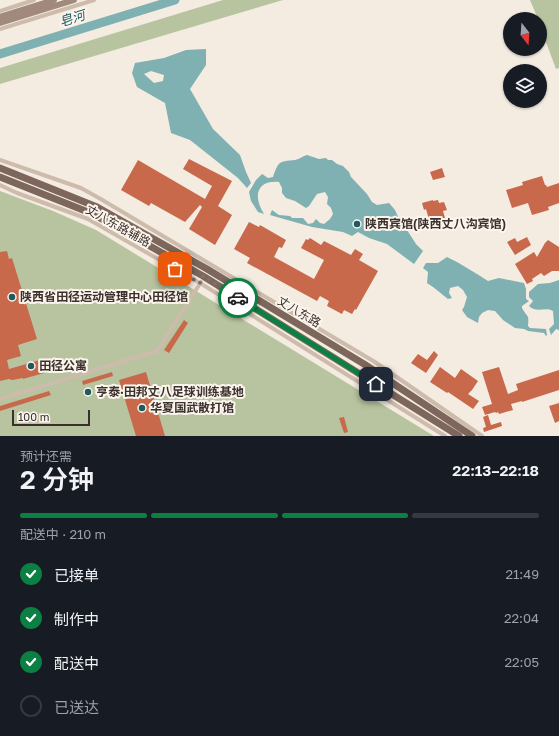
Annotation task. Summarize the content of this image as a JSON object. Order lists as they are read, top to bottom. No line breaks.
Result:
{"streets":{"main road":["丈八东路"],"street":["丈八东路辅路"]},"crossings":[["丈八东路辅路","丈八东路"]],"water":["皂河"],"places":["陕西宾馆(陕西丈八沟宾馆)","陕西省田径运动管理中心田径馆","田径公寓","亨泰·田邦丈八足球训练基地","华夏国武散打馆"],"scale_bar":"100 m","north":"bottom","page":{"scale":"100 m","heading":["2 分钟","预计还需","22:13–22:18"],"bar":"配送中 · 210 m","list":[["已接单","21:49"],["制作中","22:04"],["配送中","22:05"],"已送达"]}}
